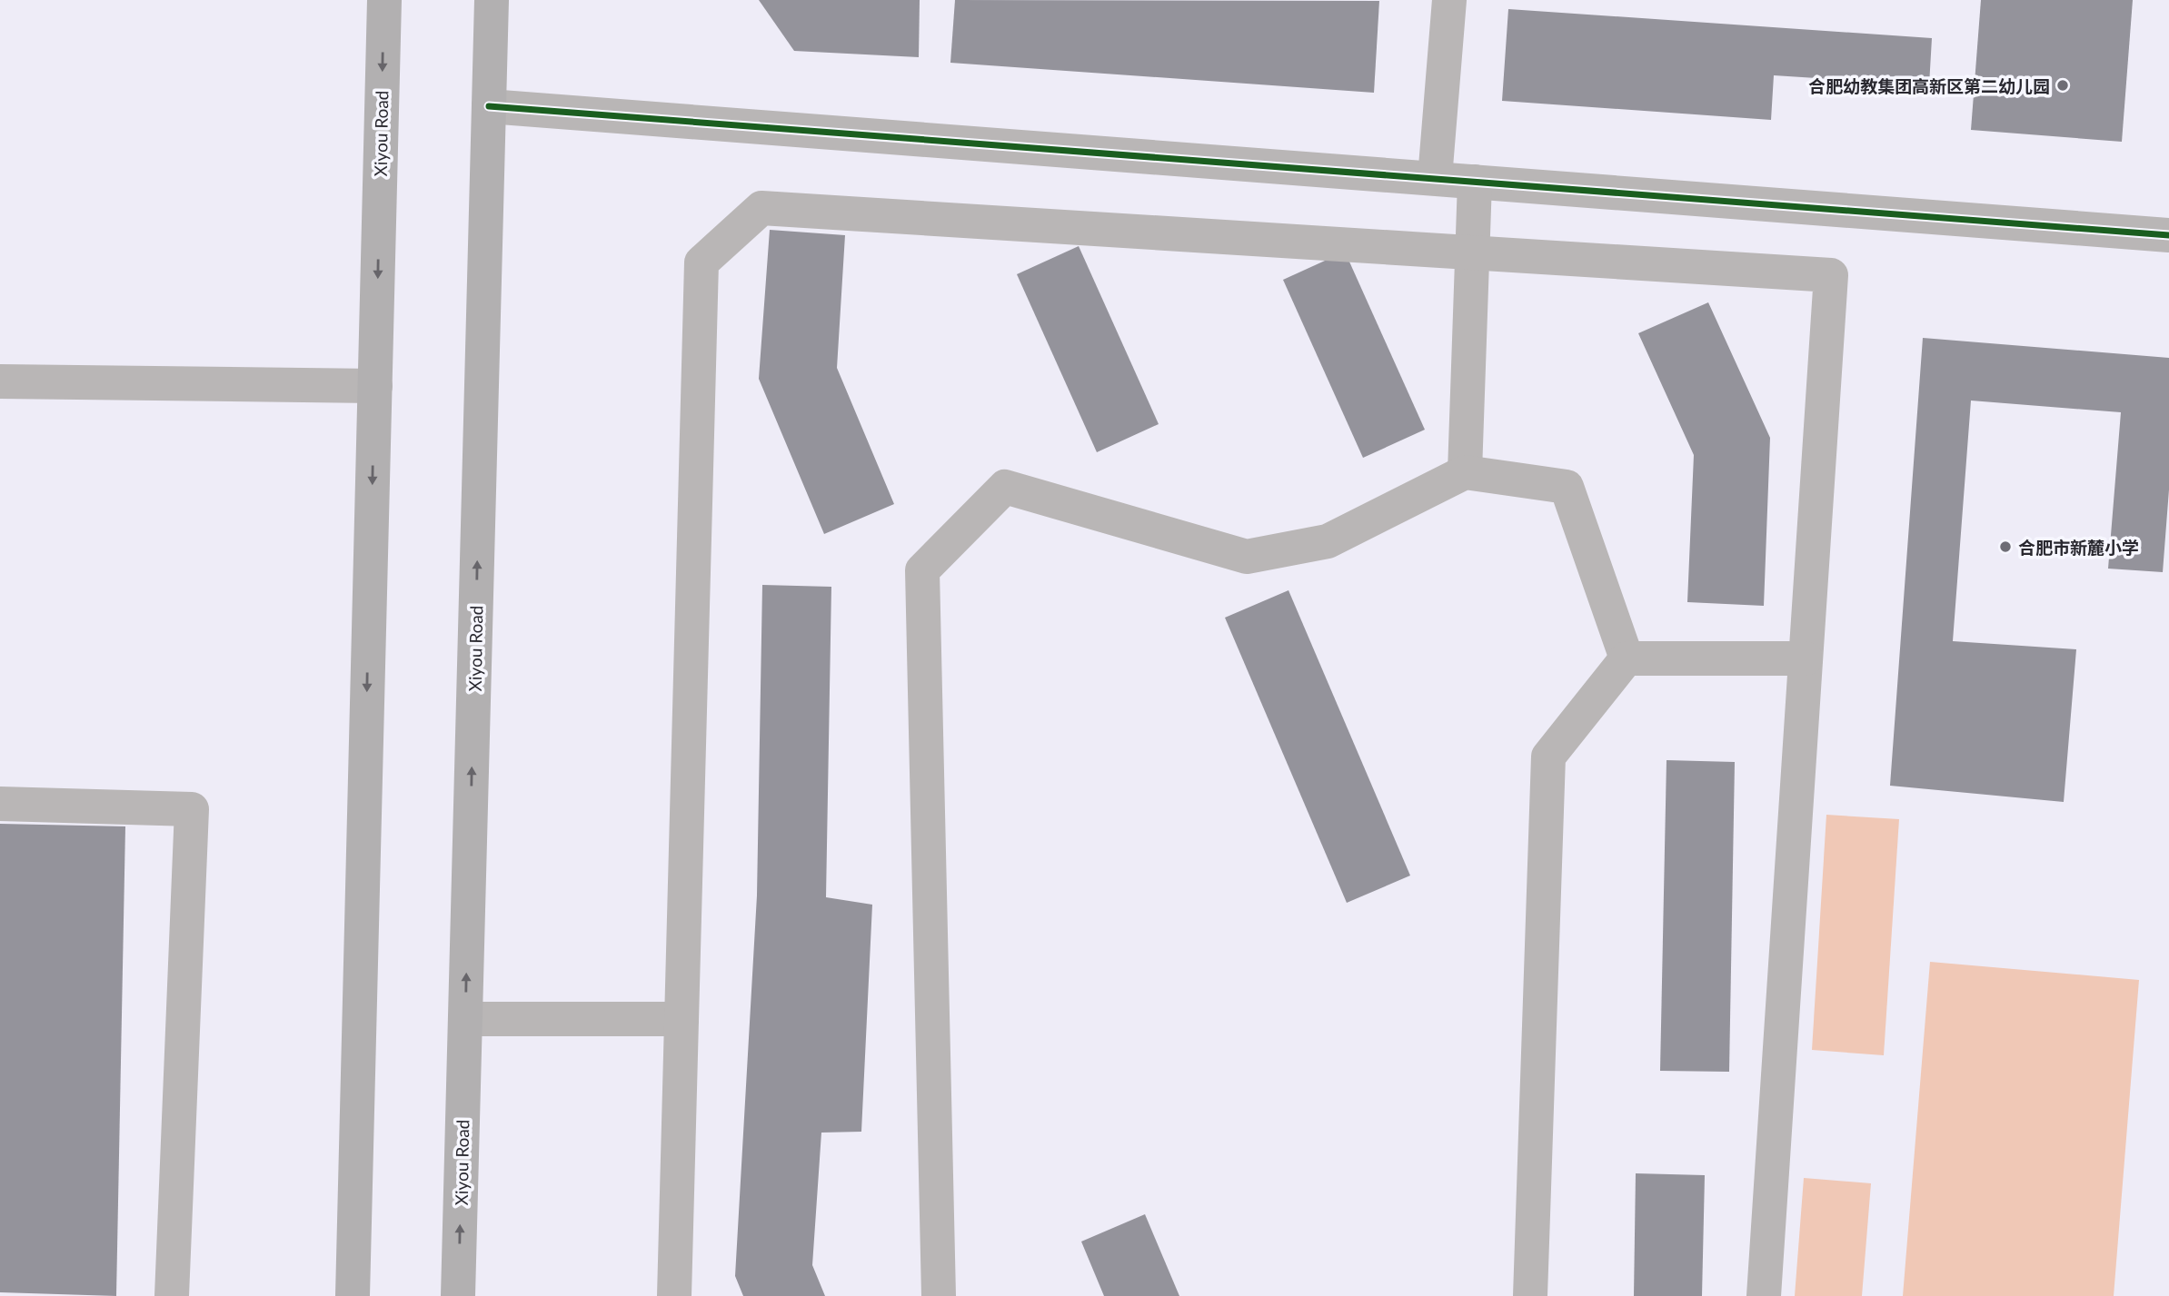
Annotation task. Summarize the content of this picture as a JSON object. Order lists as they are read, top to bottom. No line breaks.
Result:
{"streets":{"main road":["Xiyou Road"]},"places":["合肥幼教集团高新区第二幼儿园","合肥市新麓小学"]}
